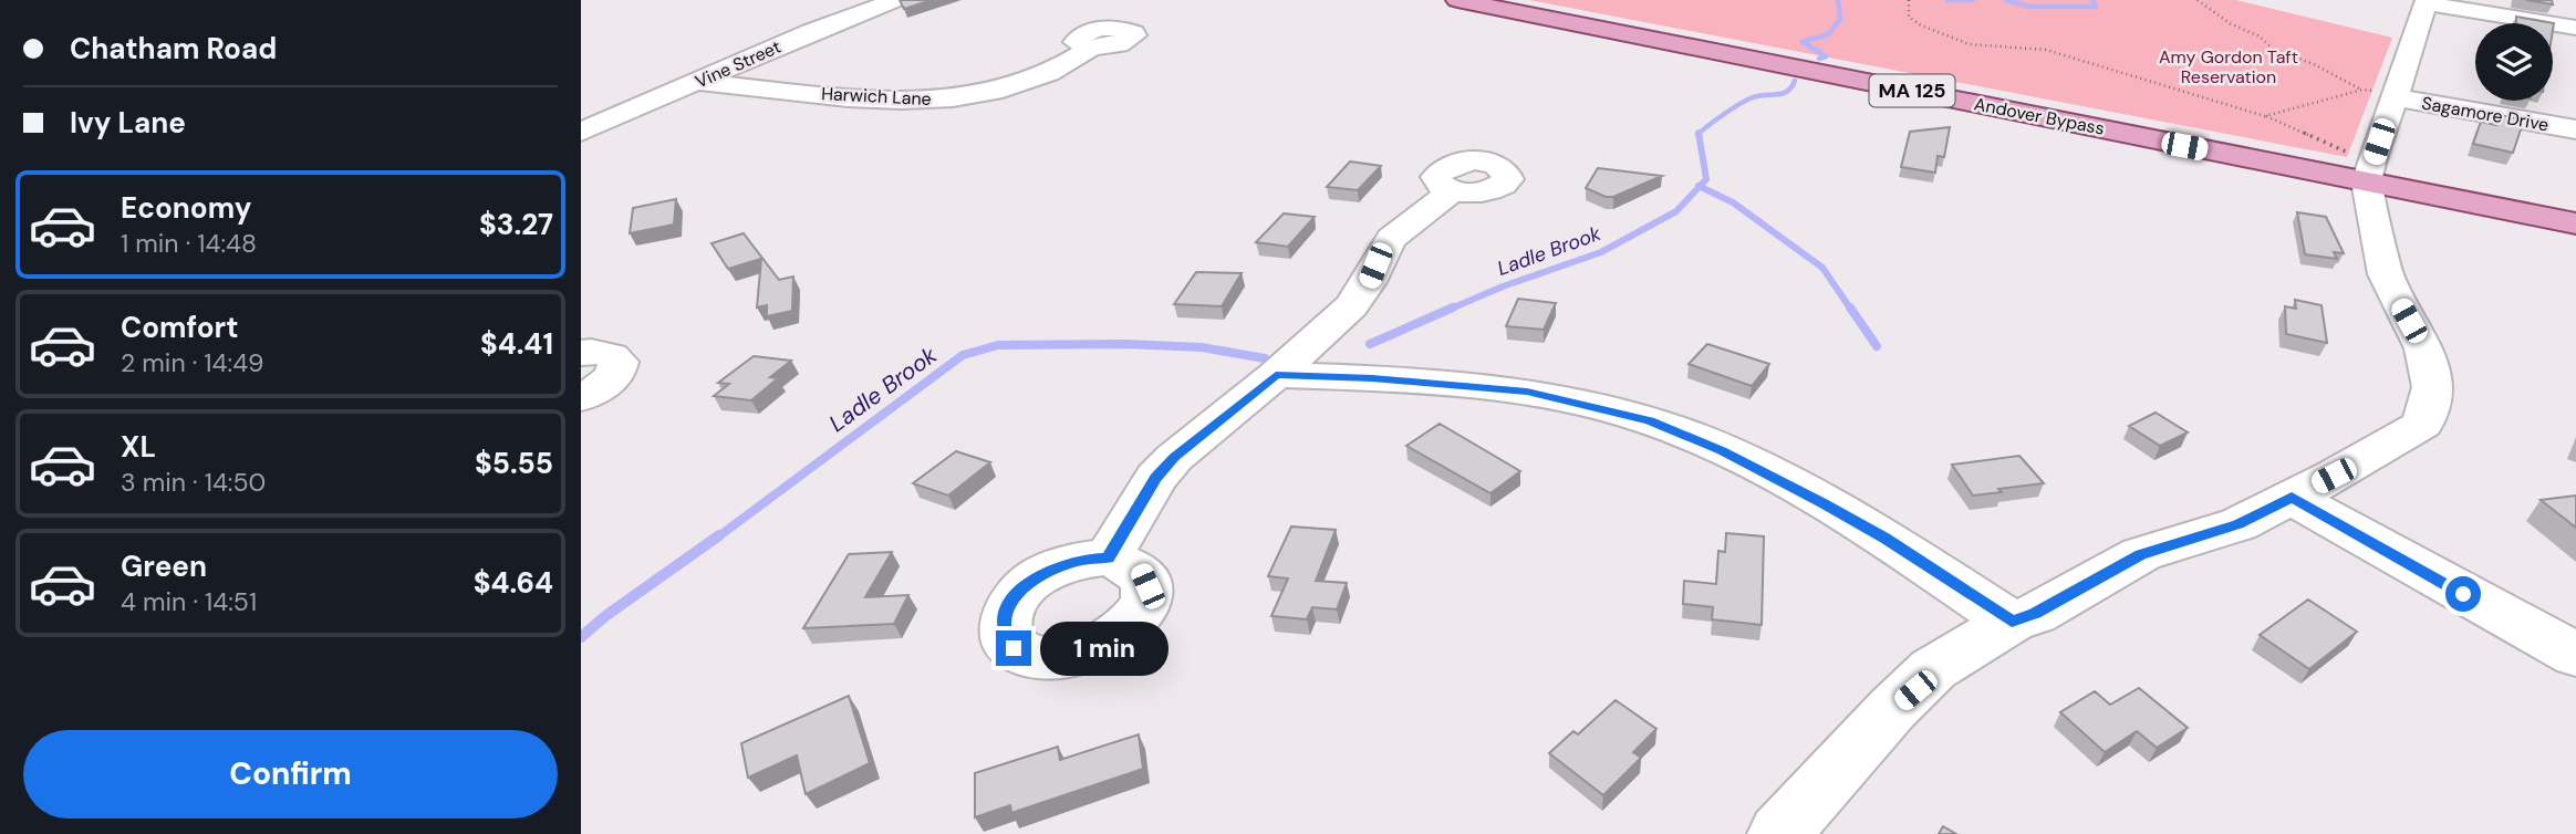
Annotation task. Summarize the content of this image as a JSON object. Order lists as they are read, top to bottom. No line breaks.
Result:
{"streets":{"main road":["MA 125","Andover Bypass"],"street":["Vine Street","Harwich Lane","Sagamore Drive"]},"crossings":[["Vine Street","Harwich Lane"]],"water":["Ladle Brook"],"parks":["Amy Gordon Taft Reservation"],"page":{"banner":["Chatham Road","Ivy Lane"],"list":[{"name":"Economy","note":"1 min · 14:48","value":"$3.27"},{"name":"Comfort","note":"2 min · 14:49","value":"$4.41"},{"name":"XL","note":"3 min · 14:50","value":"$5.55"},{"name":"Green","note":"4 min · 14:51","value":"$4.64"}],"bubble":"1 min","buttons":"Confirm"}}
